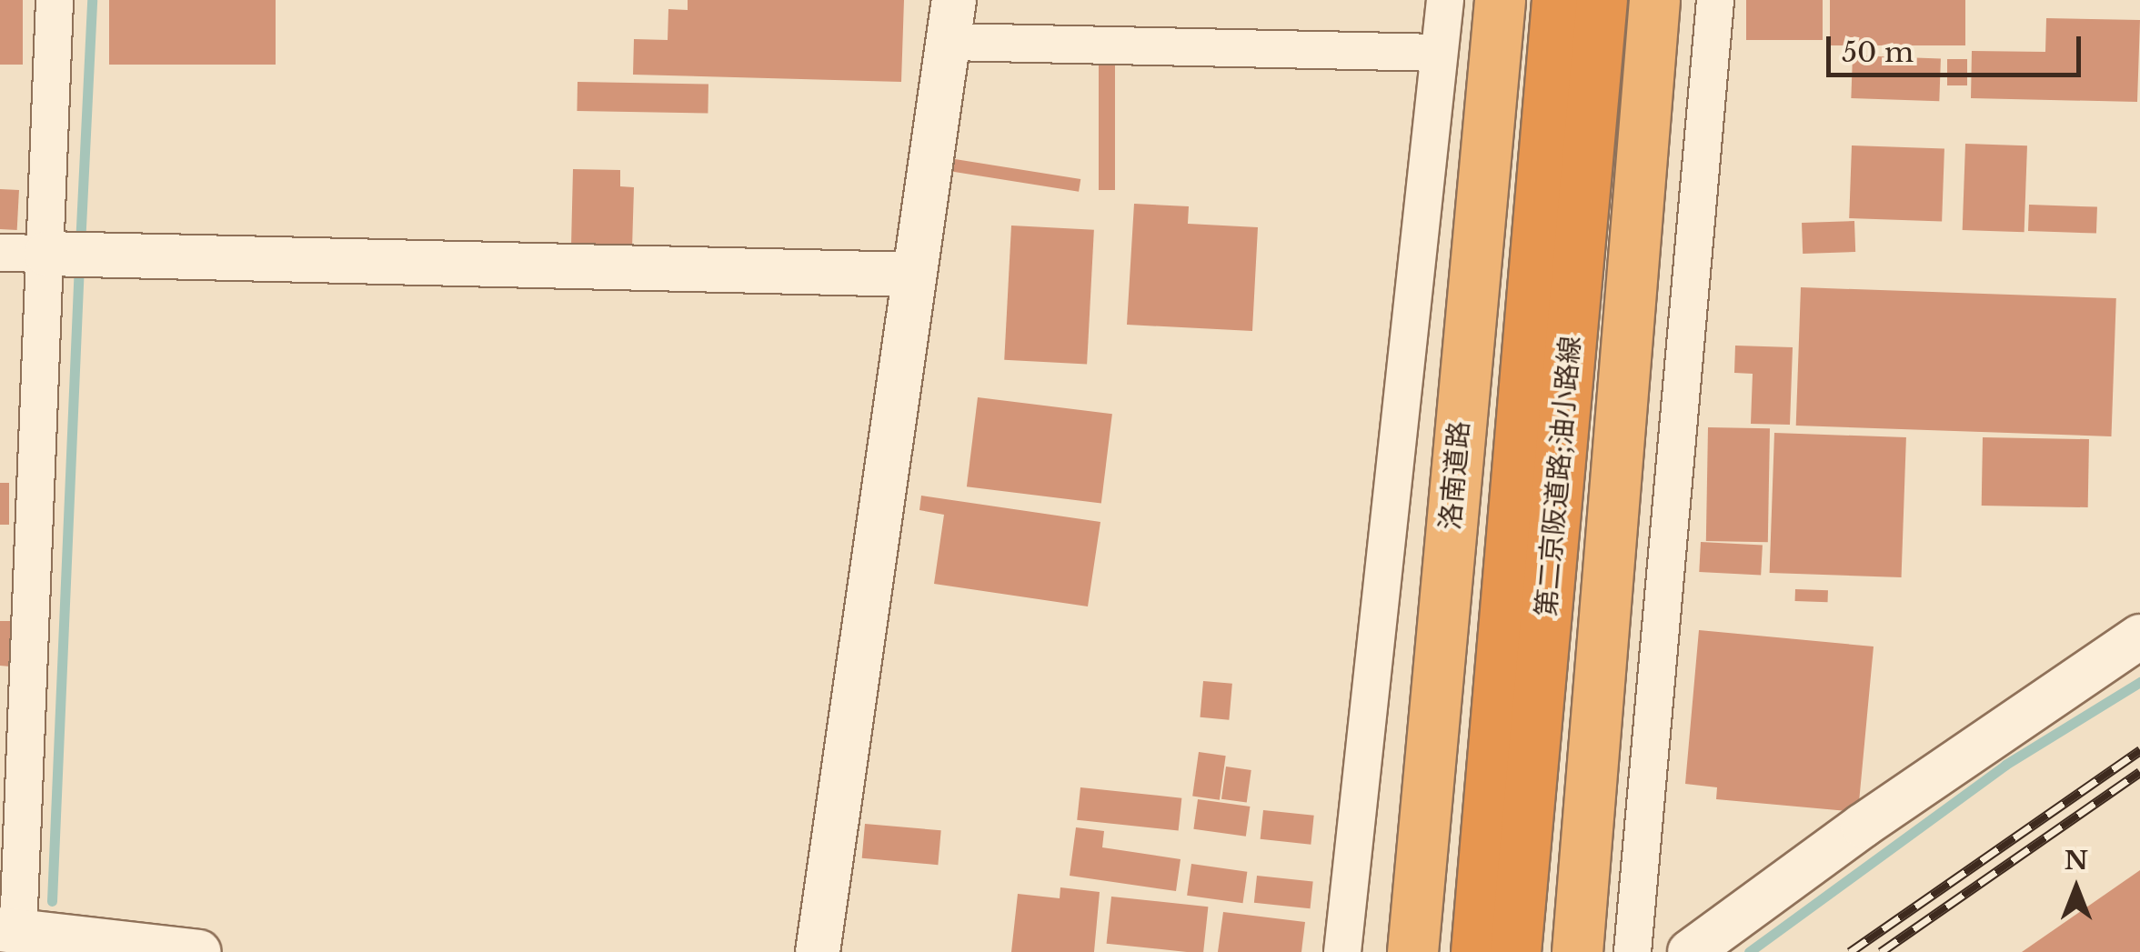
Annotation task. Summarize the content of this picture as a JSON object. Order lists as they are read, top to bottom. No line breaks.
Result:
{"streets":{"highway":["洛南道路","第二京阪道路;油小路線"]},"scale_bar":"50 m","north":"top"}
